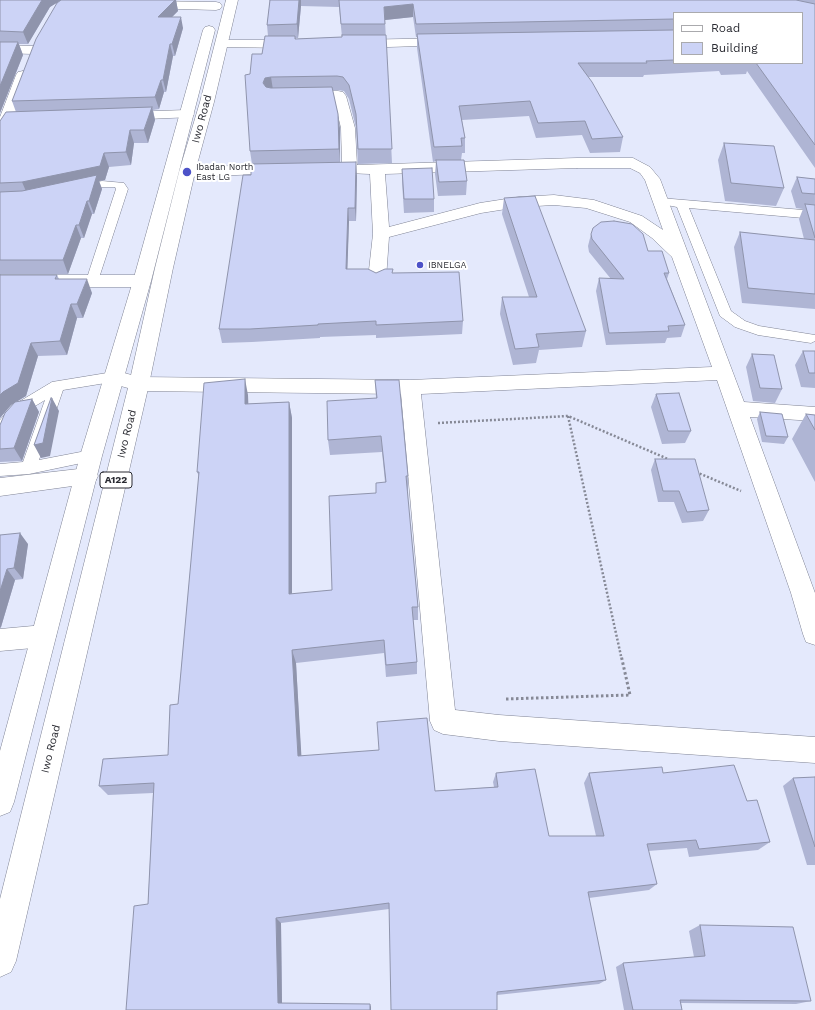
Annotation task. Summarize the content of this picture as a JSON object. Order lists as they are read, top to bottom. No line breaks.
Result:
{"streets":{"main road":["Iwo Road","A122"]},"places":["Ibadan North East LG","IBNELGA"],"legend":["Road","Building"]}
